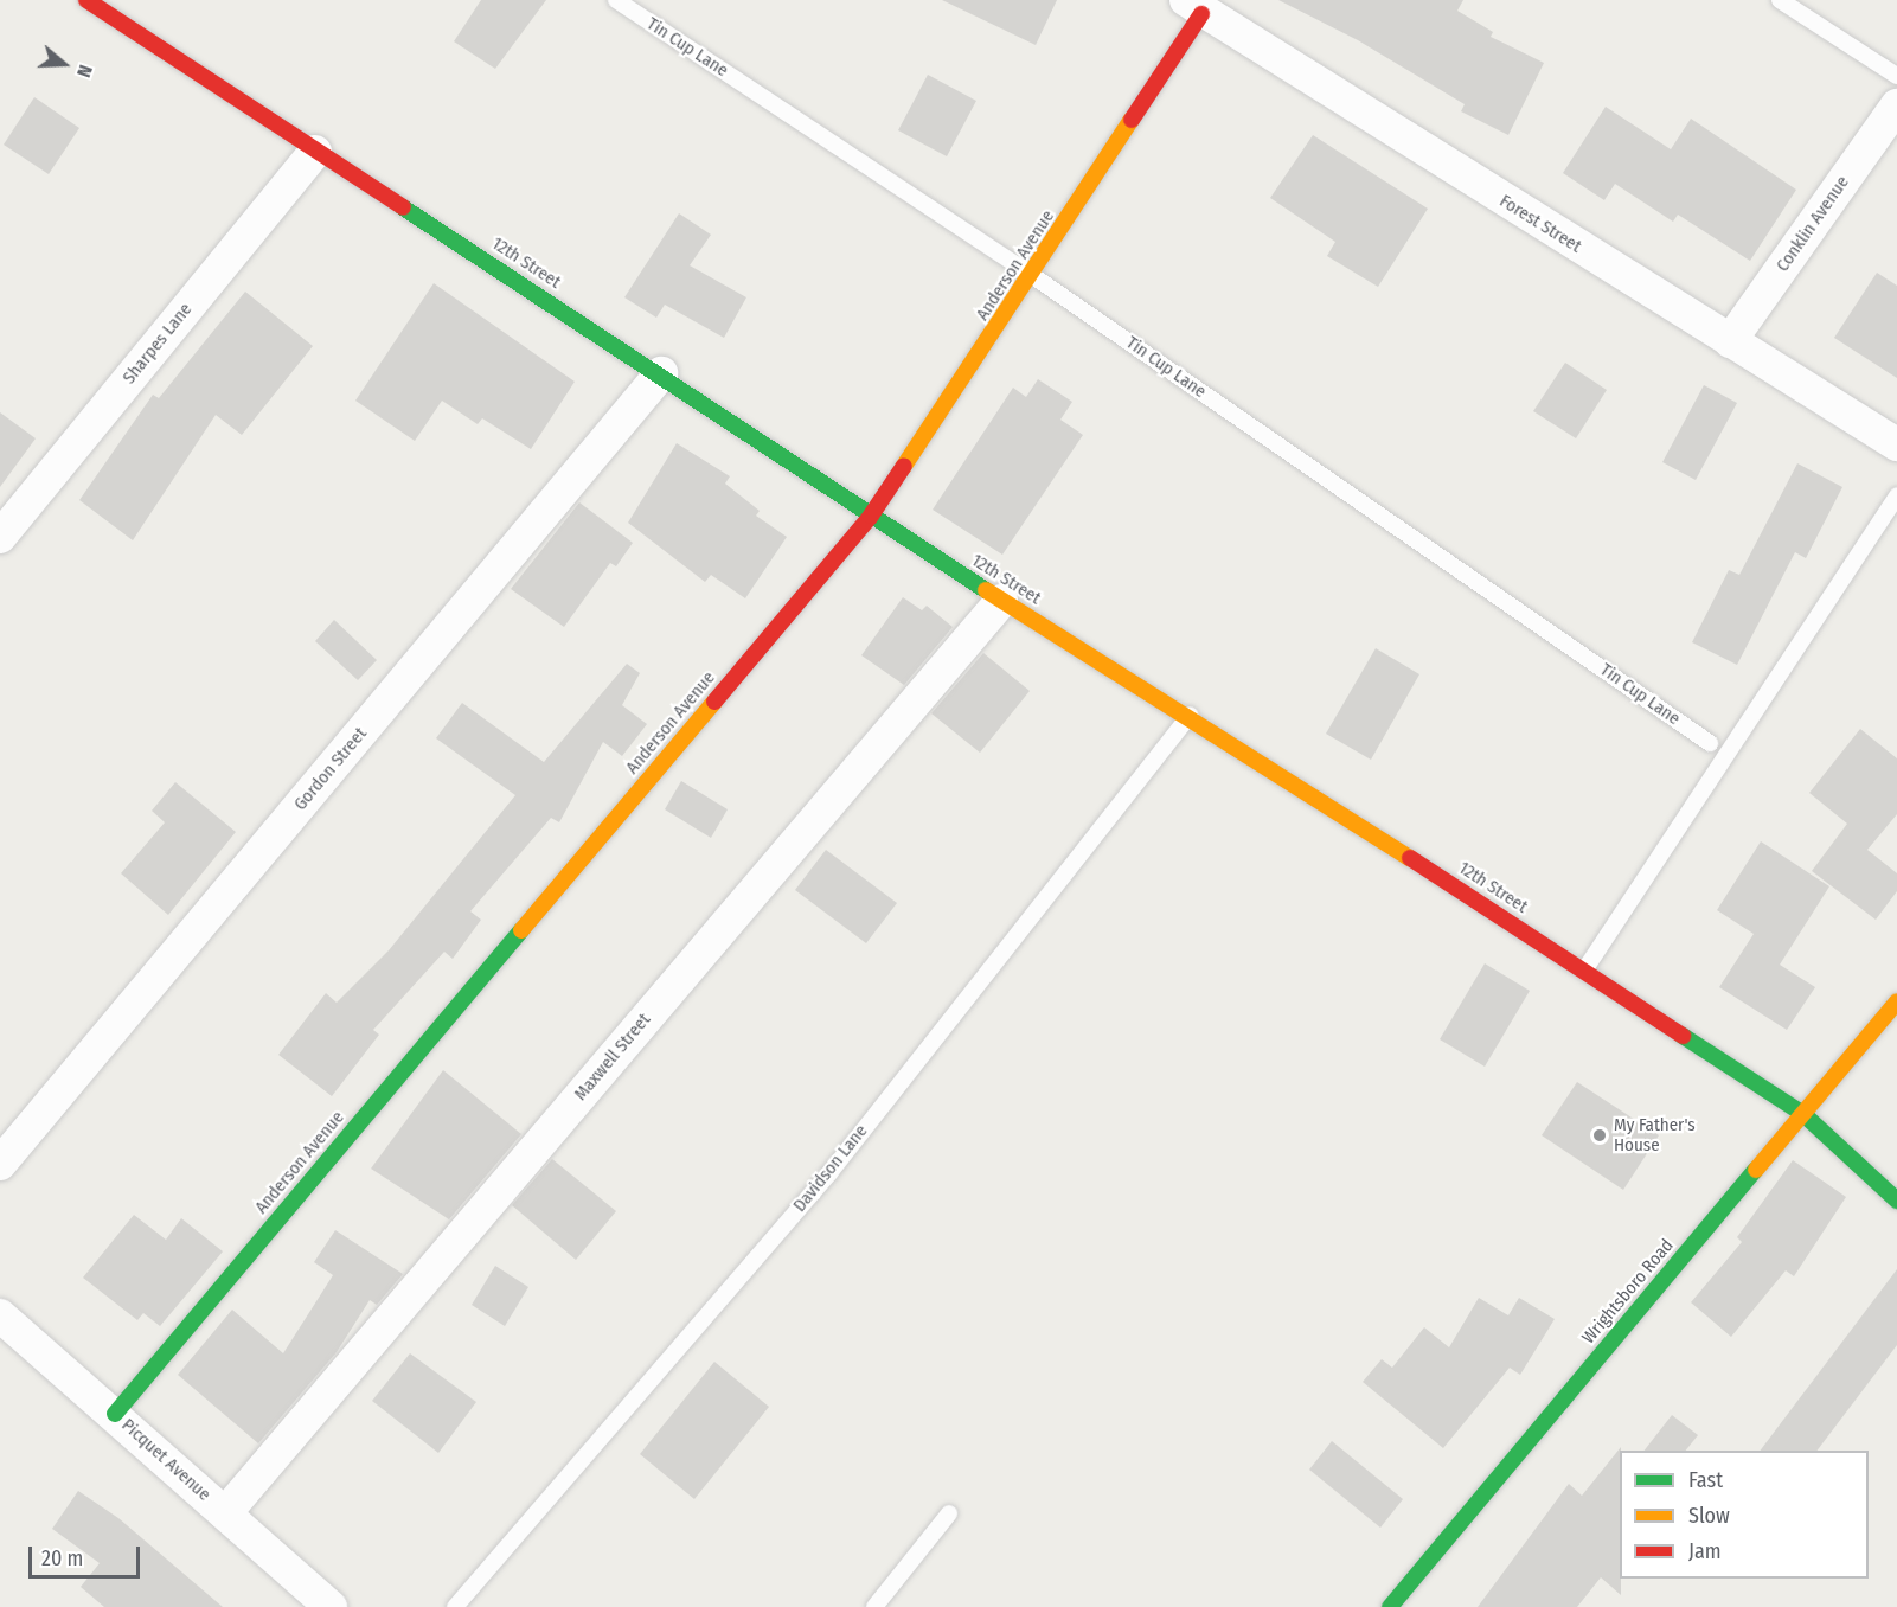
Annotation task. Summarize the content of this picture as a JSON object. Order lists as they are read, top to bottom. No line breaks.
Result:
{"streets":{"street":["Forest Street","Conklin Avenue","12th Street","Anderson Avenue","Sharpes Lane","Gordon Street","Maxwell Street","Wrightsboro Road","Picquet Avenue"],"lane":["Tin Cup Lane","Davidson Lane"]},"crossings":[["Tin Cup Lane","Anderson Avenue"],["Forest Street","Conklin Avenue"],["Forest Street","Anderson Avenue"],["12th Street","Anderson Avenue"],["12th Street","Sharpes Lane"],["12th Street","Gordon Street"],["12th Street","Maxwell Street"],["12th Street","Davidson Lane"],["12th Street","Wrightsboro Road"],["Anderson Avenue","Picquet Avenue"],["Maxwell Street","Picquet Avenue"]],"places":["My Father's House"],"legend":["Fast","Slow","Jam"],"scale_bar":"20 m","north":"right"}
